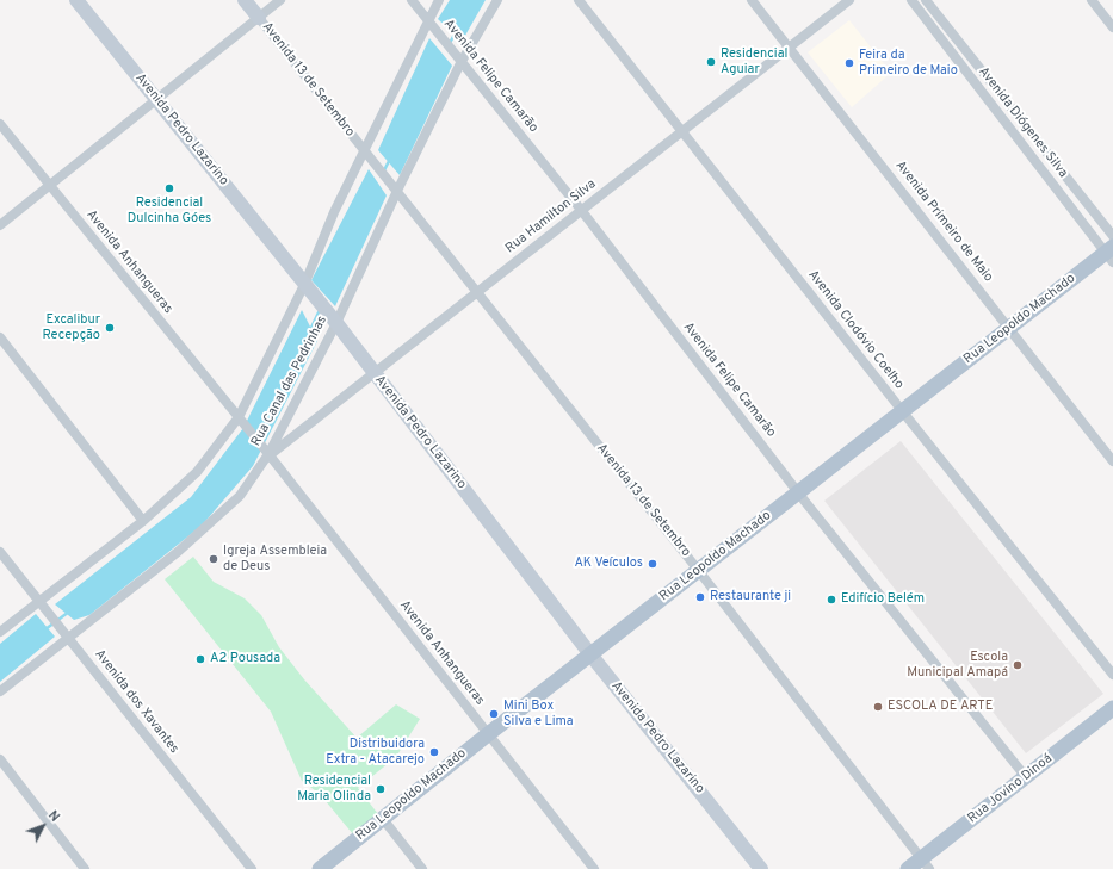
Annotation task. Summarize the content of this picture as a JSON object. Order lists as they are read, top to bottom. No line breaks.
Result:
{"streets":{"main road":["Avenida 13 de Setembro","Avenida Pedro Lazarino","Rua Leopoldo Machado","Rua Jovino Dinoá"],"street":["Avenida Felipe Camarão","Avenida Diógenes Silva","Rua Hamilton Silva","Avenida Primeiro de Maio","Avenida Anhangueras","Avenida Clodóvio Coelho","Rua Canal das Pedrinhas","Avenida dos Xavantes"]},"crossings":[["Avenida Felipe Camarão","Rua Hamilton Silva"],["Avenida Felipe Camarão","Rua Leopoldo Machado"],["Avenida Felipe Camarão","Rua Canal das Pedrinhas"],["Avenida Felipe Camarão","Rua Jovino Dinoá"],["Avenida 13 de Setembro","Rua Hamilton Silva"],["Avenida 13 de Setembro","Rua Leopoldo Machado"],["Avenida 13 de Setembro","Rua Canal das Pedrinhas"],["Avenida 13 de Setembro","Rua Jovino Dinoá"],["Avenida Diógenes Silva","Rua Leopoldo Machado"],["Avenida Pedro Lazarino","Rua Hamilton Silva"],["Avenida Pedro Lazarino","Rua Leopoldo Machado"],["Avenida Pedro Lazarino","Rua Canal das Pedrinhas"],["Rua Hamilton Silva","Avenida Primeiro de Maio"],["Rua Hamilton Silva","Avenida Anhangueras"],["Rua Hamilton Silva","Avenida Clodóvio Coelho"],["Rua Hamilton Silva","Rua Canal das Pedrinhas"],["Avenida Primeiro de Maio","Rua Leopoldo Machado"],["Avenida Anhangueras","Rua Leopoldo Machado"],["Avenida Anhangueras","Rua Canal das Pedrinhas"],["Rua Leopoldo Machado","Avenida Clodóvio Coelho"],["Rua Canal das Pedrinhas","Avenida dos Xavantes"]],"places":["Residencial Aguiar","Feira da Primeiro de Maio","Residencial Dulcinha Góes","Excalibur Recepção","Igreja Assembleia de Deus","AK Veículos","Restaurante ji","Edifício Belém","A2 Pousada","Escola Municipal Amapá","ESCOLA DE ARTE","Mini Box Silva e Lima","Distribuidora Extra - Atacarejo","Residencial Maria Olinda"],"north":"top right"}
